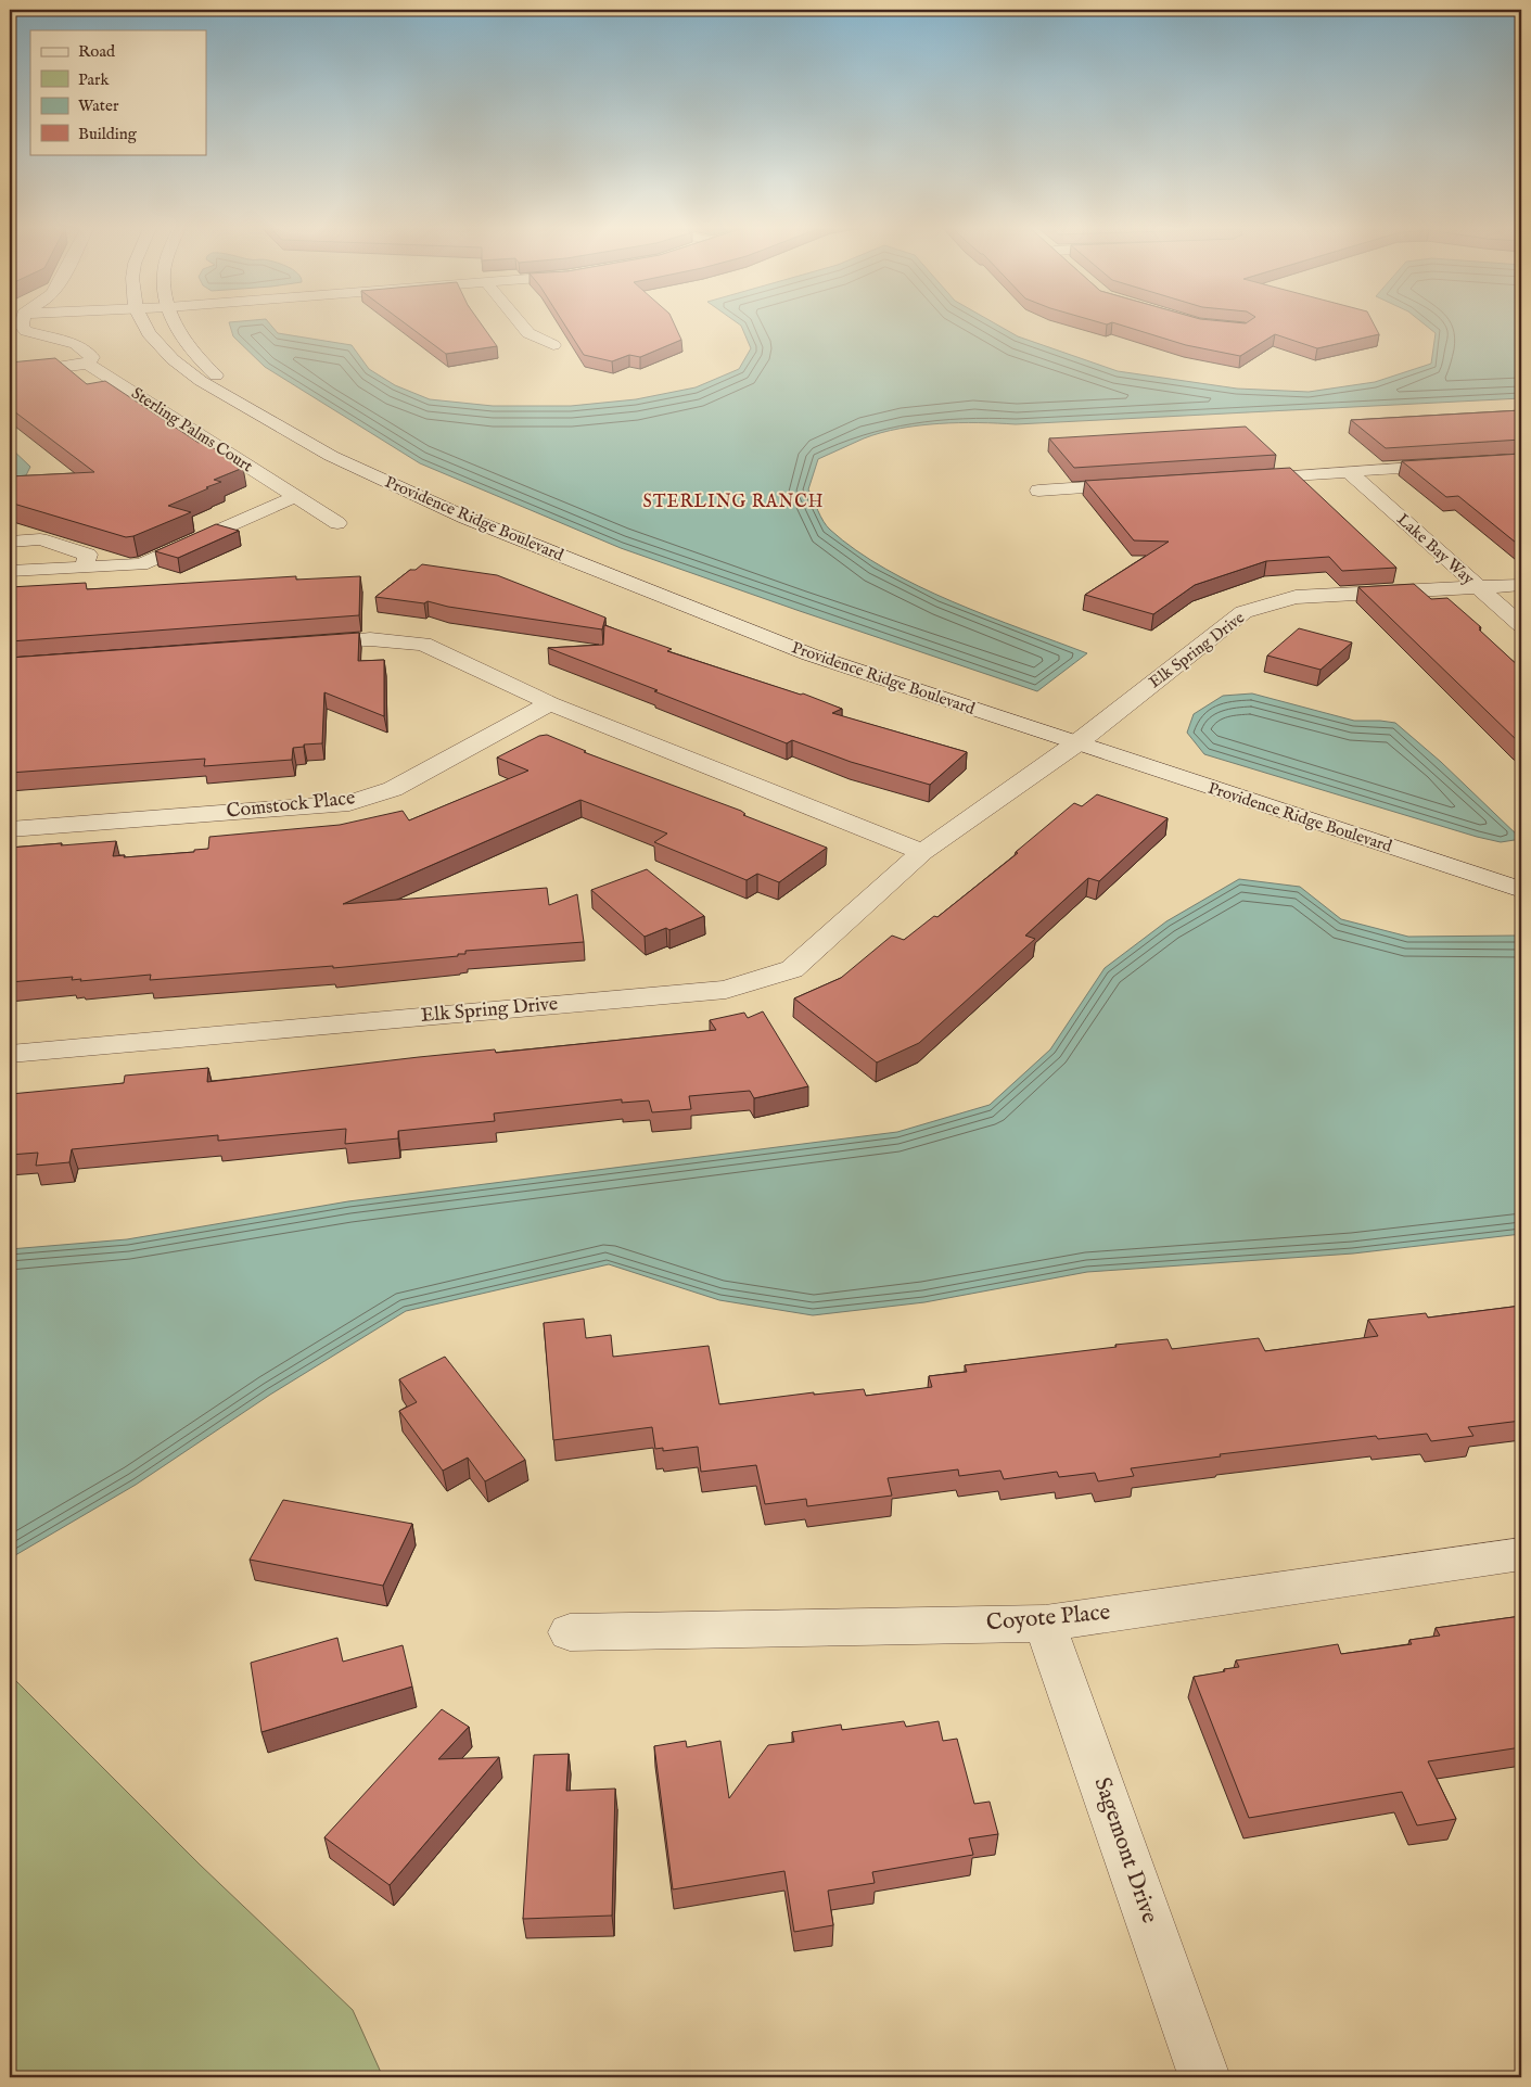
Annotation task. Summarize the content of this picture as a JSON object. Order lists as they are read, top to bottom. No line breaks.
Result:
{"streets":{"street":["Sterling Palms Court","Providence Ridge Boulevard","Lake Bay Way","Elk Spring Drive","Comstock Place","Coyote Place","Sagemont Drive"]},"crossings":[["Providence Ridge Boulevard","Elk Spring Drive"],["Lake Bay Way","Elk Spring Drive"],["Coyote Place","Sagemont Drive"]],"districts":["STERLING RANCH"],"legend":["Road","Park","Water","Building"]}
